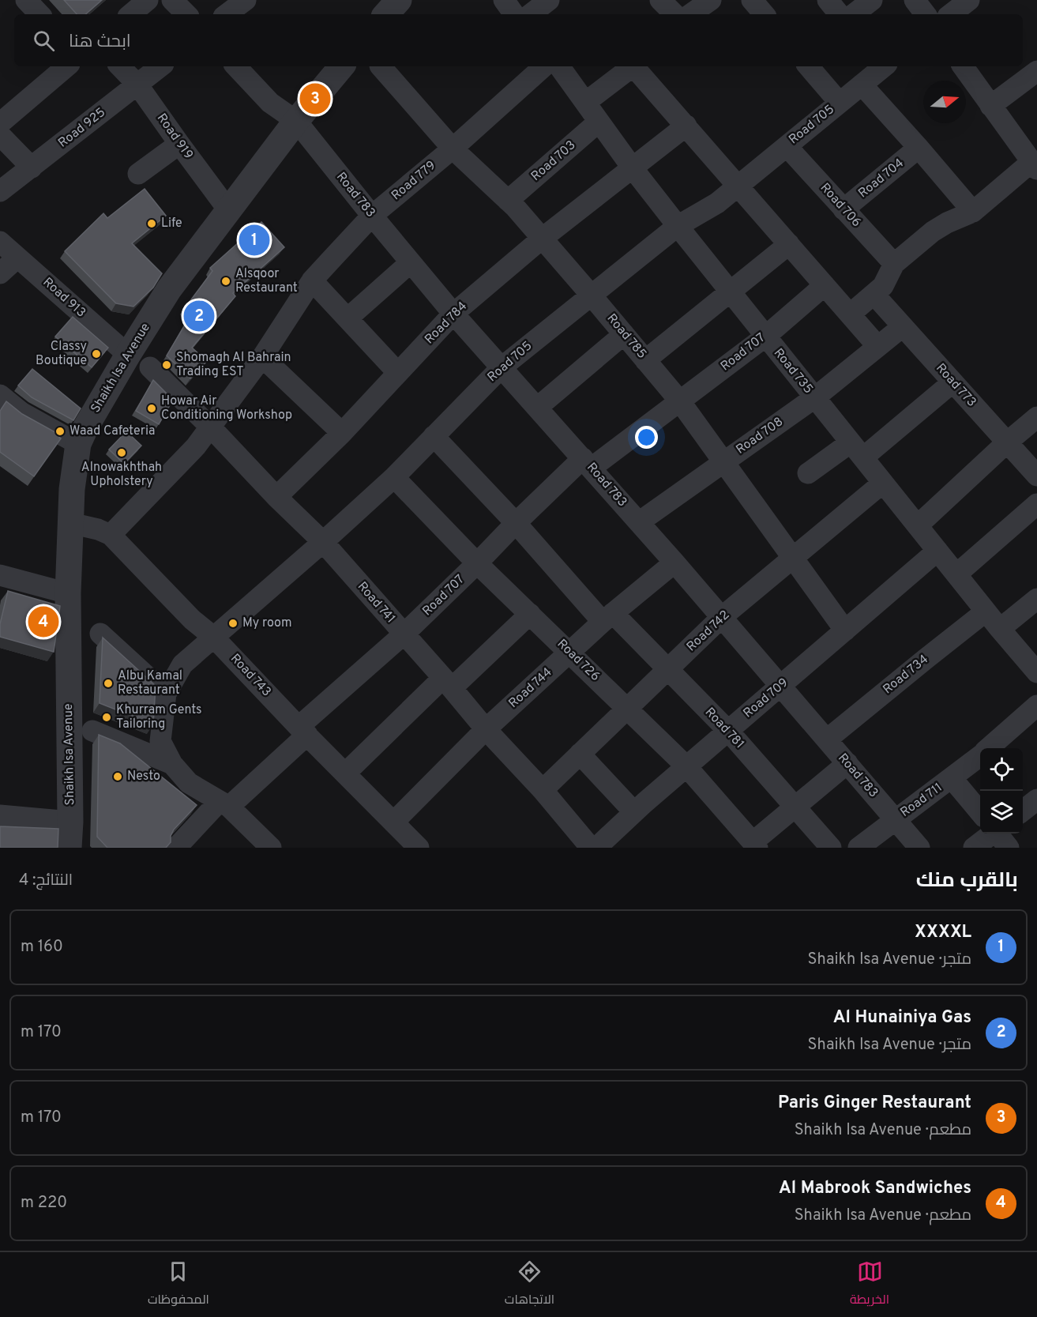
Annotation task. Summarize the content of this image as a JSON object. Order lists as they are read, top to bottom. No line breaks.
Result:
{"streets":{"street":["Road 705","Road 925","Road 919","Road 703","Road 704","Road 779","Road 783","Road 706","Road 913","Road 784","Road 785","Road 707","Shaikh Isa Avenue","Road 735","Road 773","Road 708","Road 741","Road 742","Road 726","Road 734","Road 743","Road 744","Road 709","Road 781","Road 711"]},"crossings":[["Road 705","Road 783"],["Road 705","Road 706"],["Road 705","Road 785"],["Road 705","Road 735"],["Road 705","Road 741"],["Road 705","Road 726"],["Road 705","Road 743"],["Road 705","Road 781"],["Road 925","Road 919"],["Road 919","Shaikh Isa Avenue"],["Road 703","Road 785"],["Road 703","Road 735"],["Road 704","Road 706"],["Road 779","Road 783"],["Road 779","Road 785"],["Road 779","Road 741"],["Road 779","Road 743"],["Road 783","Road 784"],["Road 783","Road 707"],["Road 783","Shaikh Isa Avenue"],["Road 783","Road 708"],["Road 783","Road 742"],["Road 783","Road 734"],["Road 783","Road 744"],["Road 783","Road 709"],["Road 783","Road 711"],["Road 913","Shaikh Isa Avenue"],["Road 784","Road 785"],["Road 784","Road 735"],["Road 784","Road 741"],["Road 785","Road 707"],["Road 785","Road 708"],["Road 785","Road 742"],["Road 785","Road 709"],["Road 707","Road 735"],["Road 707","Road 741"],["Road 707","Road 726"],["Road 707","Road 743"],["Road 707","Road 781"],["Shaikh Isa Avenue","Road 743"],["Road 735","Road 708"],["Road 735","Road 742"],["Road 735","Road 734"],["Road 735","Road 709"],["Road 773","Road 708"],["Road 741","Road 742"],["Road 741","Road 744"],["Road 742","Road 726"],["Road 742","Road 781"],["Road 726","Road 744"],["Road 726","Road 709"],["Road 743","Road 744"],["Road 744","Road 781"],["Road 709","Road 781"]],"places":["Life","Alsqoor Restaurant","Classy Boutique","Shomagh Al Bahrain Trading EST","Howar Air Conditioning Workshop","Waad Cafeteria","Alnowakhthah Upholstery","My room","Albu Kamal Restaurant","Khurram Gents Tailoring","Nesto"],"north":"right","page":{"search":"ابحث هنا","pins":["3","1","2","4"],"heading":["بالقرب منك","النتائج: 4"],"list":[{"mark":"1","name":"XXXXL","note":"متجر · Shaikh Isa Avenue","value":"160 m"},{"mark":"2","name":"Al Hunainiya Gas","note":"متجر · Shaikh Isa Avenue","value":"170 m"},{"mark":"3","name":"Paris Ginger Restaurant","note":"مطعم · Shaikh Isa Avenue","value":"170 m"},{"mark":"4","name":"Al Mabrook Sandwiches","note":"مطعم · Shaikh Isa Avenue","value":"220 m"}],"nav":["الخريطة","الاتجاهات","المحفوظات"]}}
